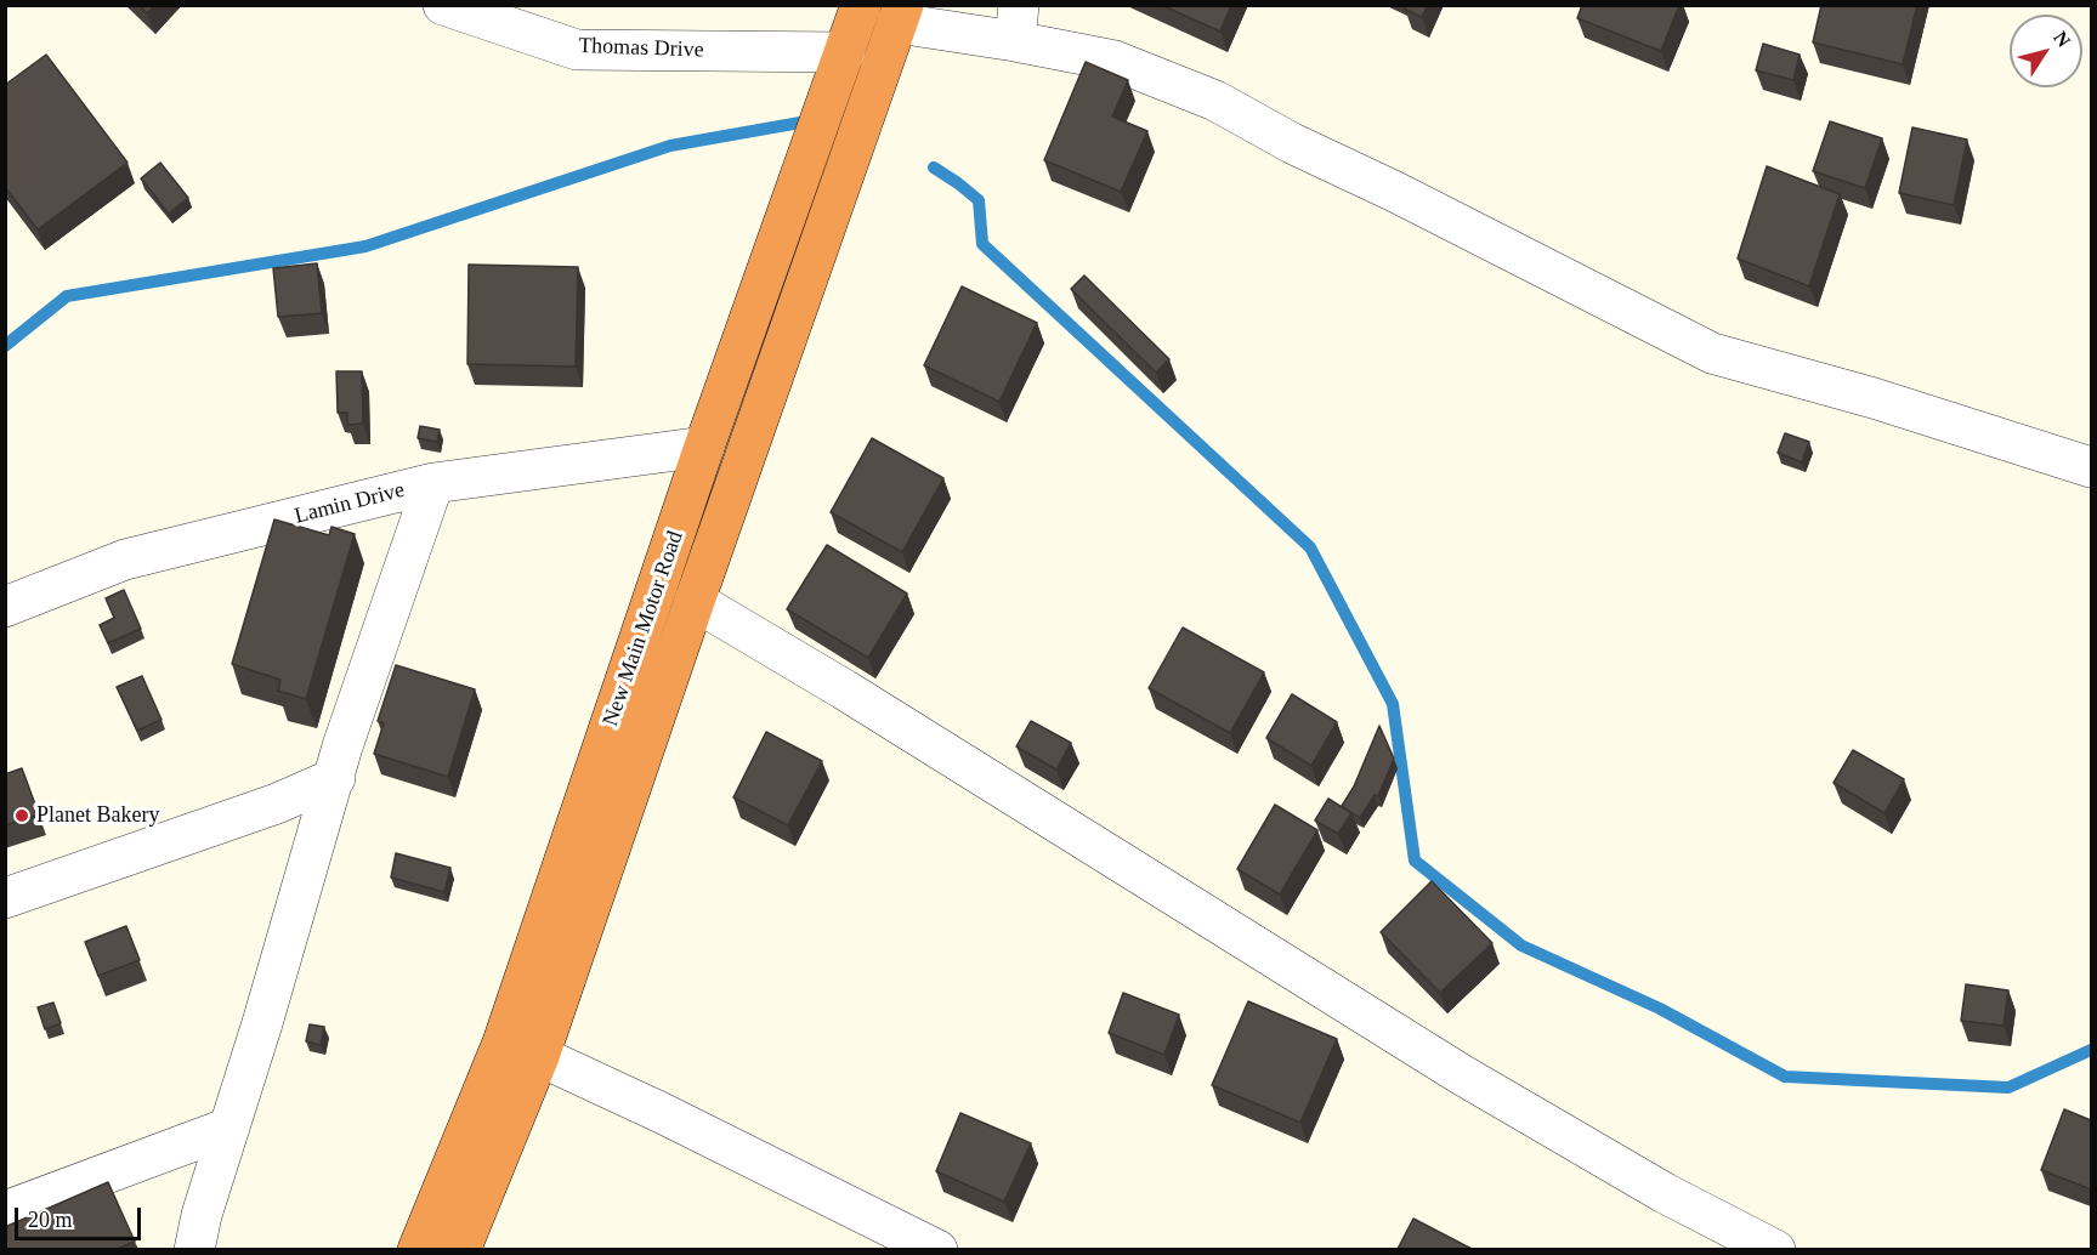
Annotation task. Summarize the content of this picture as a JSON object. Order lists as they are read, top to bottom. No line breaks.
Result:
{"streets":{"highway":["New Main Motor Road"],"street":["Thomas Drive","Lamin Drive"]},"crossings":[["Thomas Drive","New Main Motor Road"],["Lamin Drive","New Main Motor Road"]],"places":["Planet Bakery"],"scale_bar":"20 m","north":"top right"}
